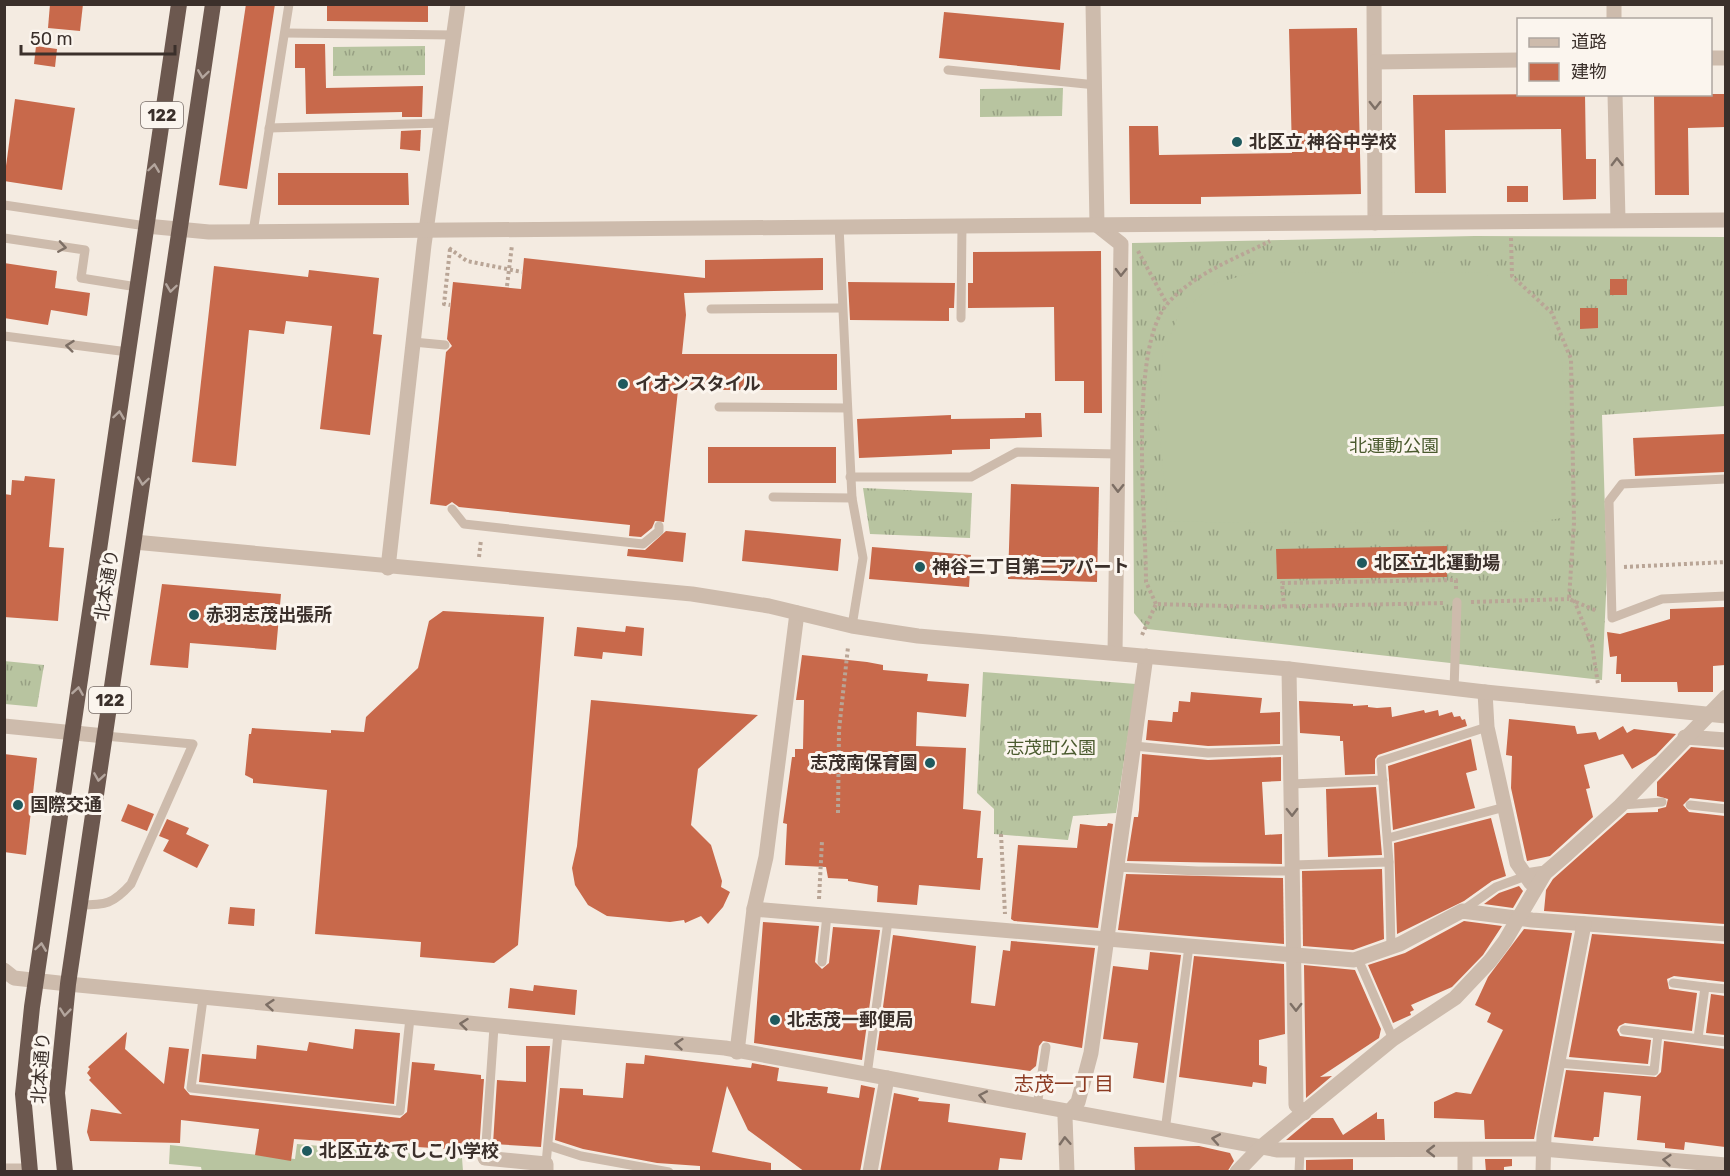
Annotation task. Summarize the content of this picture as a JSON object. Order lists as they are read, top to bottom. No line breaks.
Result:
{"streets":{"highway":["122","北本通り"]},"districts":["志茂一丁目"],"parks":["北運動公園","志茂町公園"],"places":["北区立 神谷中学校","イオンスタイル","北区立北運動場","神谷三丁目第二アパート","赤羽志茂出張所","志茂南保育園","国際交通","北志茂一郵便局","北区立なでしこ小学校"],"legend":["道路","建物"],"scale_bar":"50 m"}
